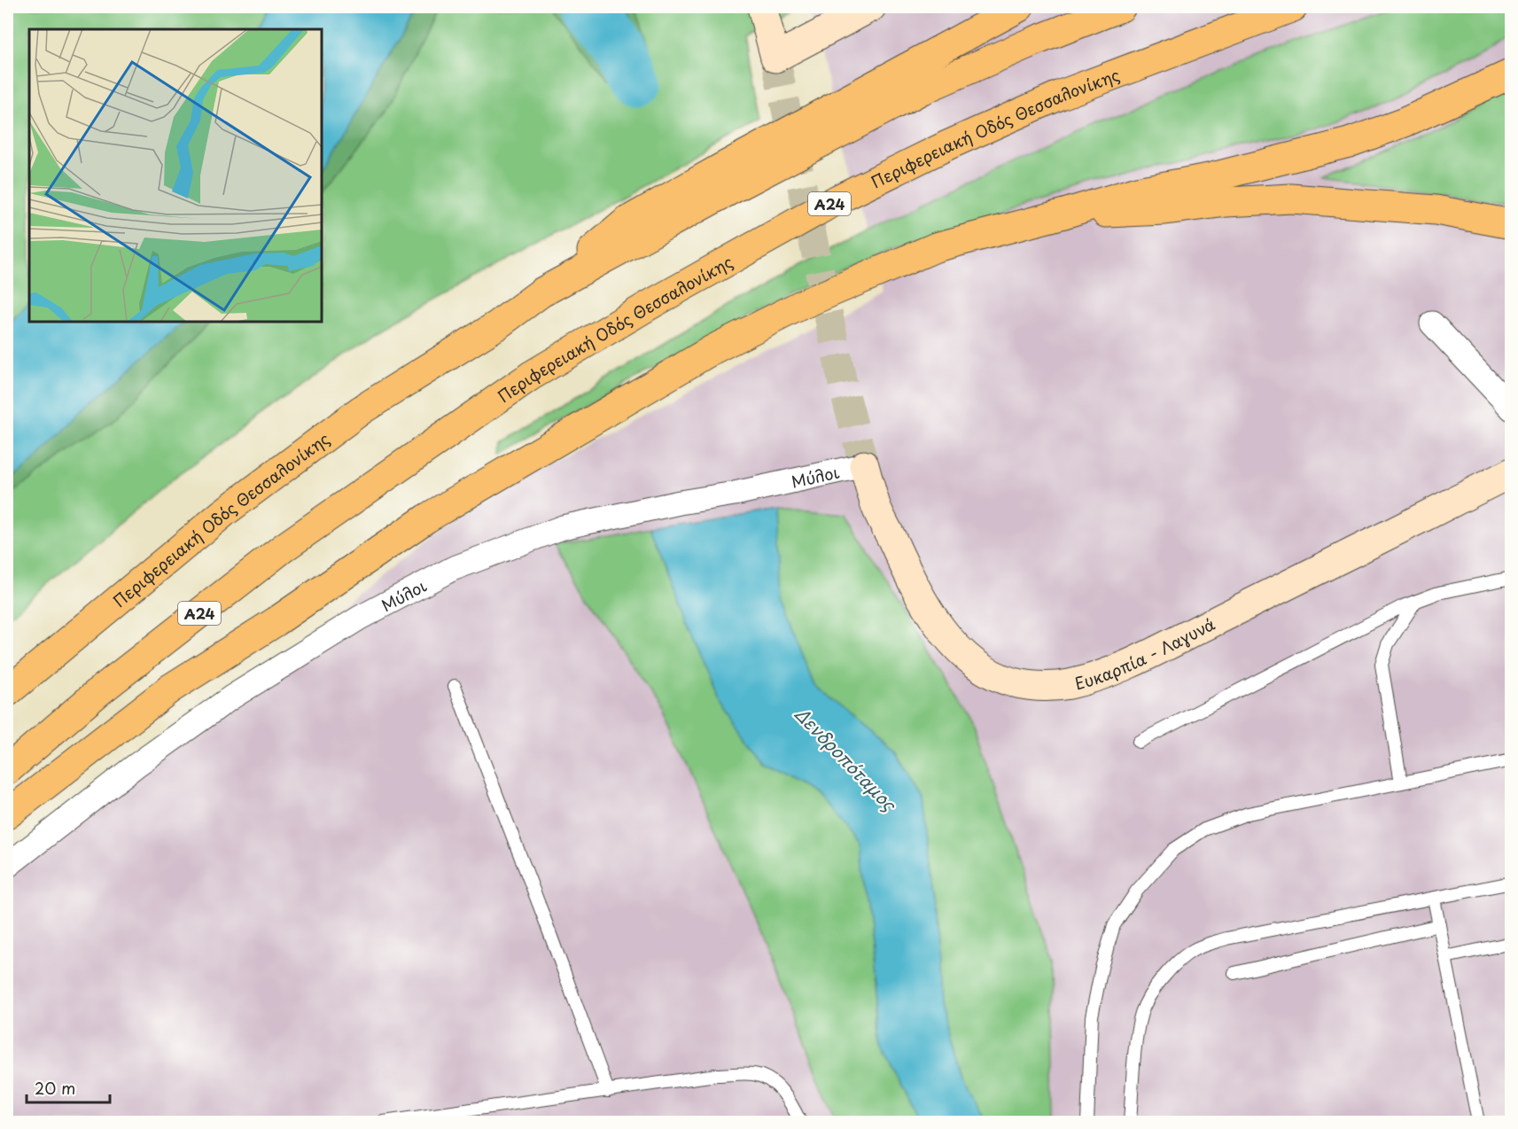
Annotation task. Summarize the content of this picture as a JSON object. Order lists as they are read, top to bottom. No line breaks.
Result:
{"streets":{"highway":["Περιφερειακή Οδός Θεσσαλονίκης","Α24"],"street":["Μύλοι","Ευκαρπία - Λαγυνά"]},"crossings":[["Μύλοι","Ευκαρπία - Λαγυνά"]],"water":["Δενδροπόταμος"],"scale_bar":"20 m"}
